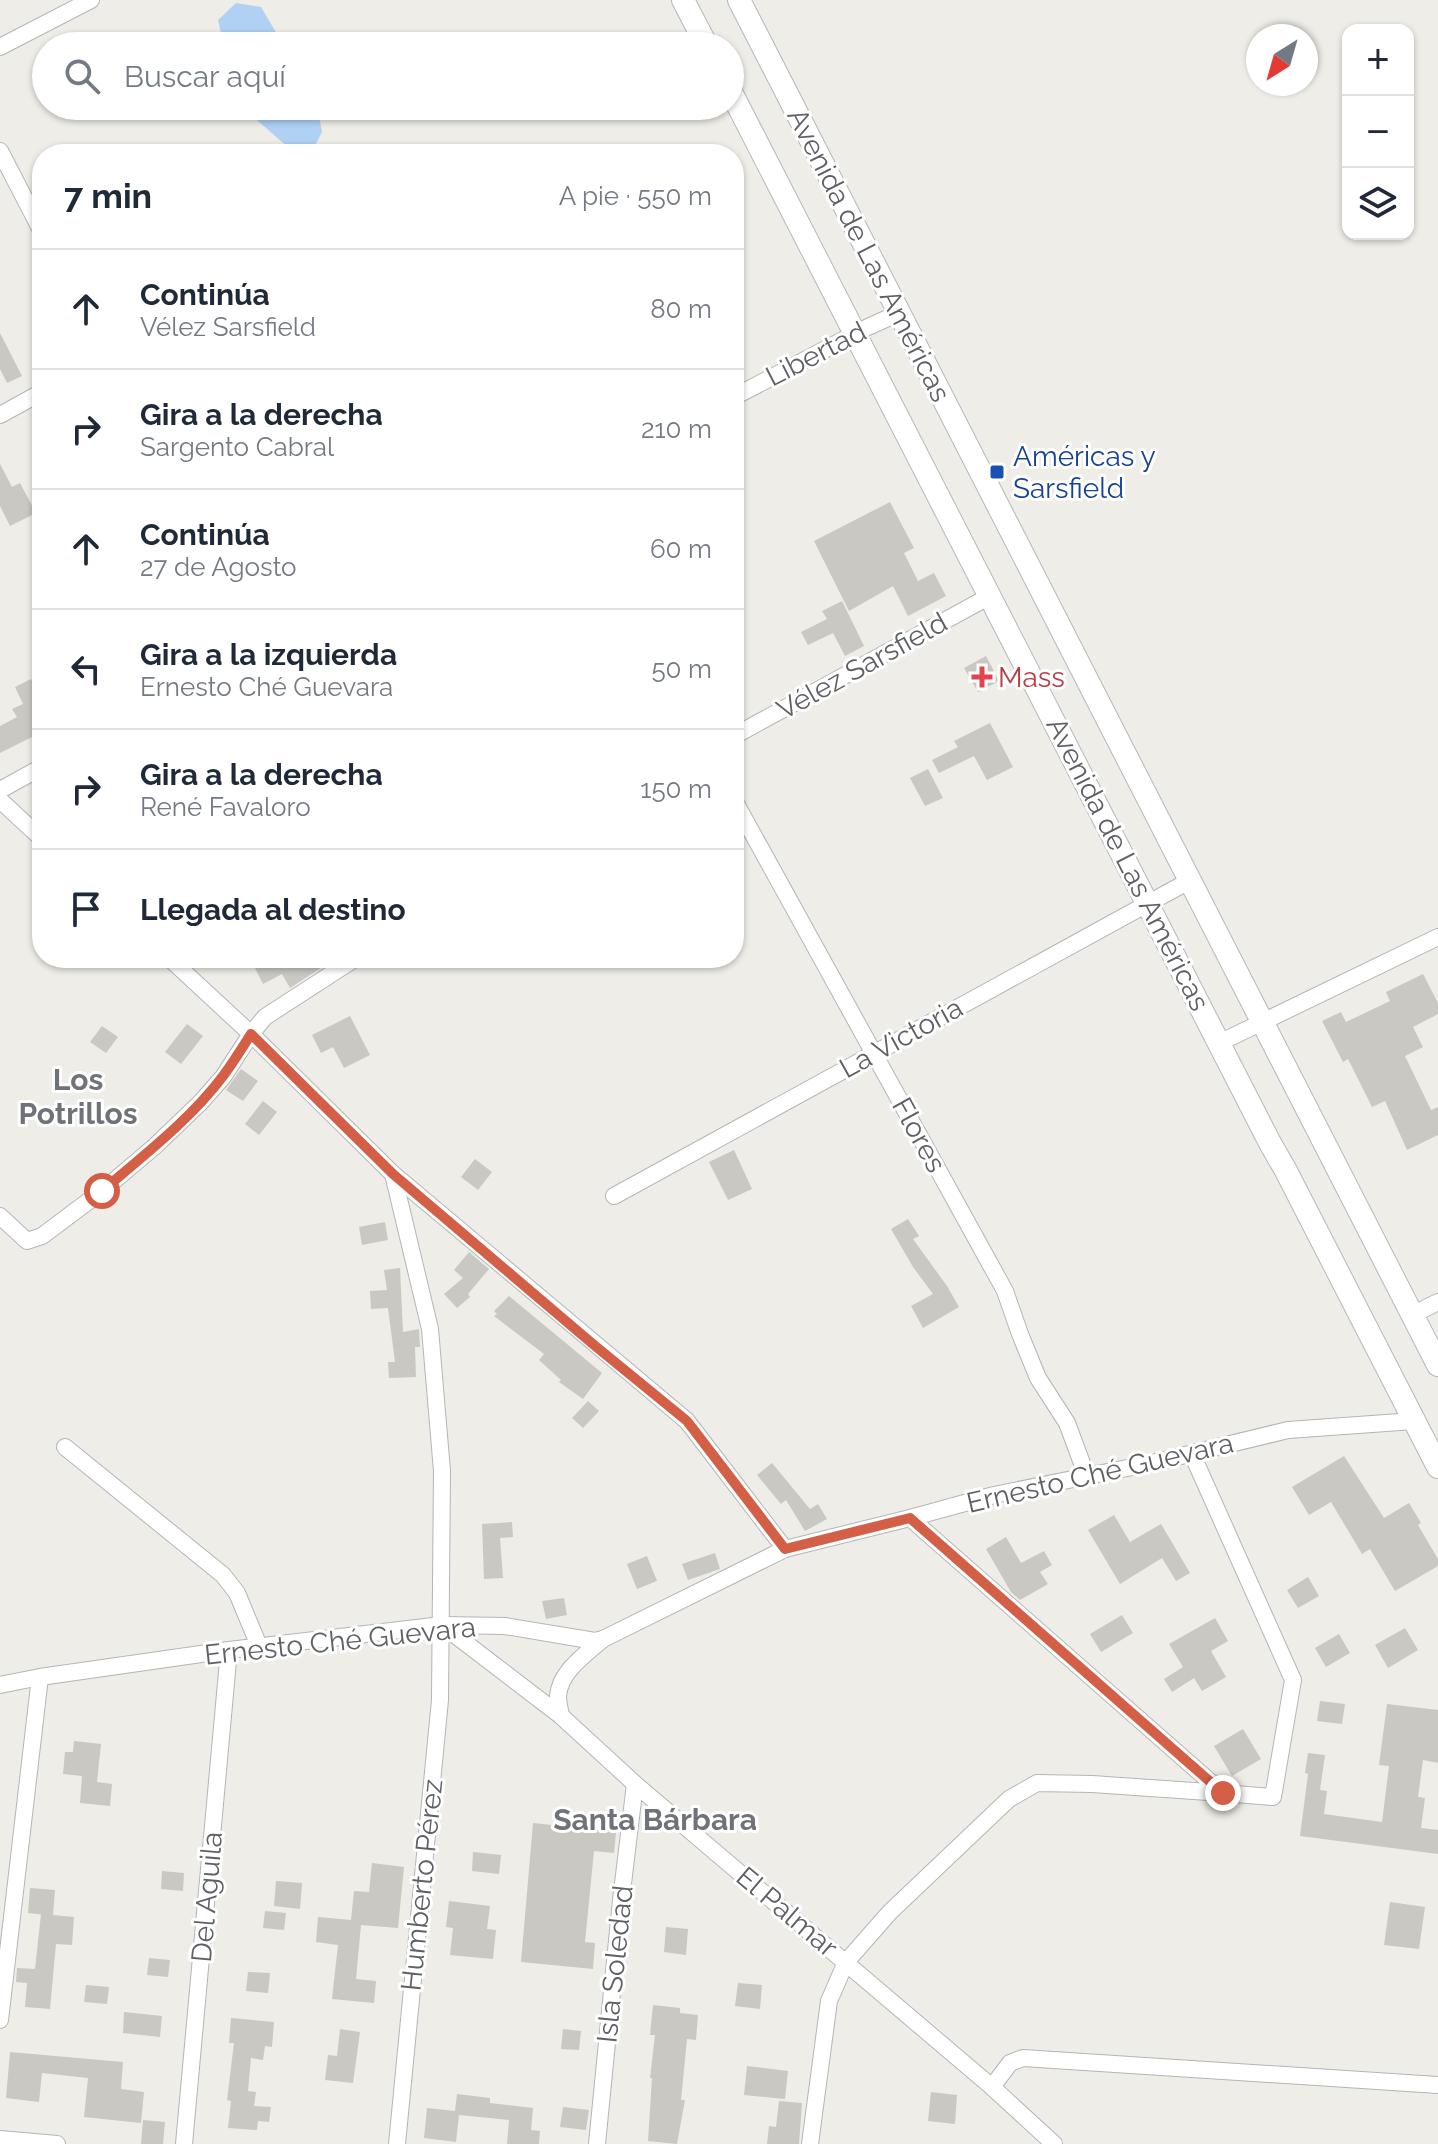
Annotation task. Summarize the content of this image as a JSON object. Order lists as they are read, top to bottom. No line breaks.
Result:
{"streets":{"main road":["Avenida de Las Américas"],"street":["Libertad","Vélez Sarsfield","La Victoria","Flores","Ernesto Ché Guevara","Humberto Pérez","Del Aguila","El Palmar","Isla Soledad"]},"crossings":[["Avenida de Las Américas","Libertad"],["Avenida de Las Américas","Vélez Sarsfield"],["Avenida de Las Américas","La Victoria"],["Avenida de Las Américas","Ernesto Ché Guevara"],["La Victoria","Flores"],["Flores","Ernesto Ché Guevara"],["Ernesto Ché Guevara","Humberto Pérez"],["Ernesto Ché Guevara","Del Aguila"],["Ernesto Ché Guevara","El Palmar"],["Humberto Pérez","El Palmar"],["El Palmar","Isla Soledad"]],"districts":["Los Potrillos","Santa Bárbara"],"places":{"transit":["Américas y Sarsfield"],"health":["Mass"]},"north":"bottom left","page":{"map_buttons":["+","−"],"search":"Buscar aquí","heading":["7 min","A pie · 550 m"],"list":[["Continúa","Vélez Sarsfield","80 m"],["Gira a la derecha","Sargento Cabral","210 m"],["Continúa","27 de Agosto","60 m"],["Gira a la izquierda","Ernesto Ché Guevara","50 m"],["Gira a la derecha","René Favaloro","150 m"],"Llegada al destino"]}}
